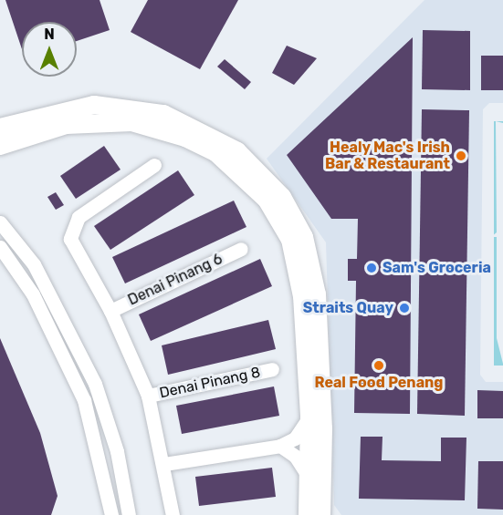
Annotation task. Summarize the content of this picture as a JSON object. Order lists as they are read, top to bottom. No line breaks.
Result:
{"streets":{"street":["Denai Pinang 6","Denai Pinang 8"]},"places":["Healy Mac's Irish Bar & Restaurant","Sam's Groceria","Straits Quay","Real Food Penang"],"north":"top"}
